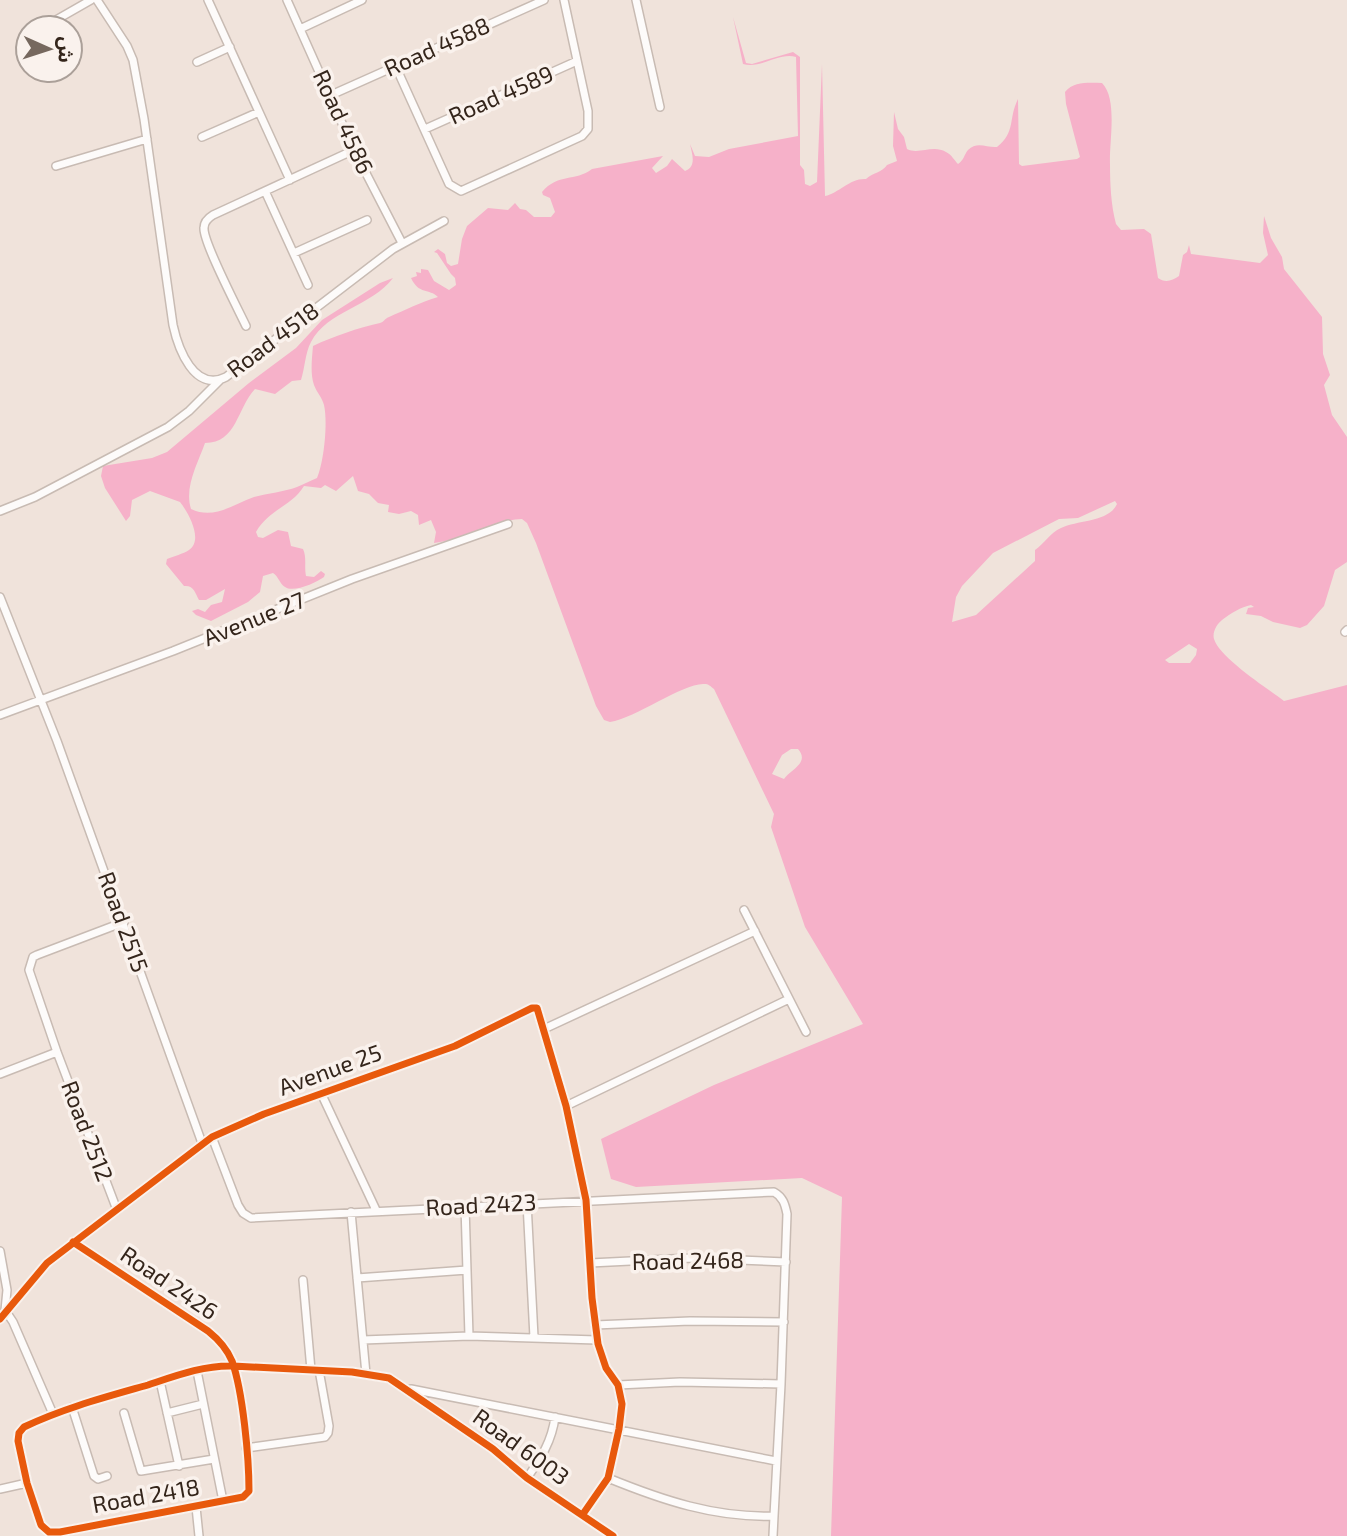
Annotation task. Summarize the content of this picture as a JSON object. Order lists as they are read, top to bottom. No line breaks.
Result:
{"streets":{"street":["Road 4588","Road 4589","Road 4586","Road 4518","Avenue 27","Road 2515","Avenue 25","Road 2512","Road 2423","Road 2468","Road 2426","Road 6003","Road 2418"]},"crossings":[["Road 4588","Road 4586"],["Road 4586","Road 4518"],["Avenue 27","Road 2515"],["Road 2515","Avenue 25"],["Road 2515","Road 2512"],["Avenue 25","Road 2512"],["Avenue 25","Road 2423"],["Avenue 25","Road 2426"],["Road 2423","Road 2468"]],"north":"right"}
